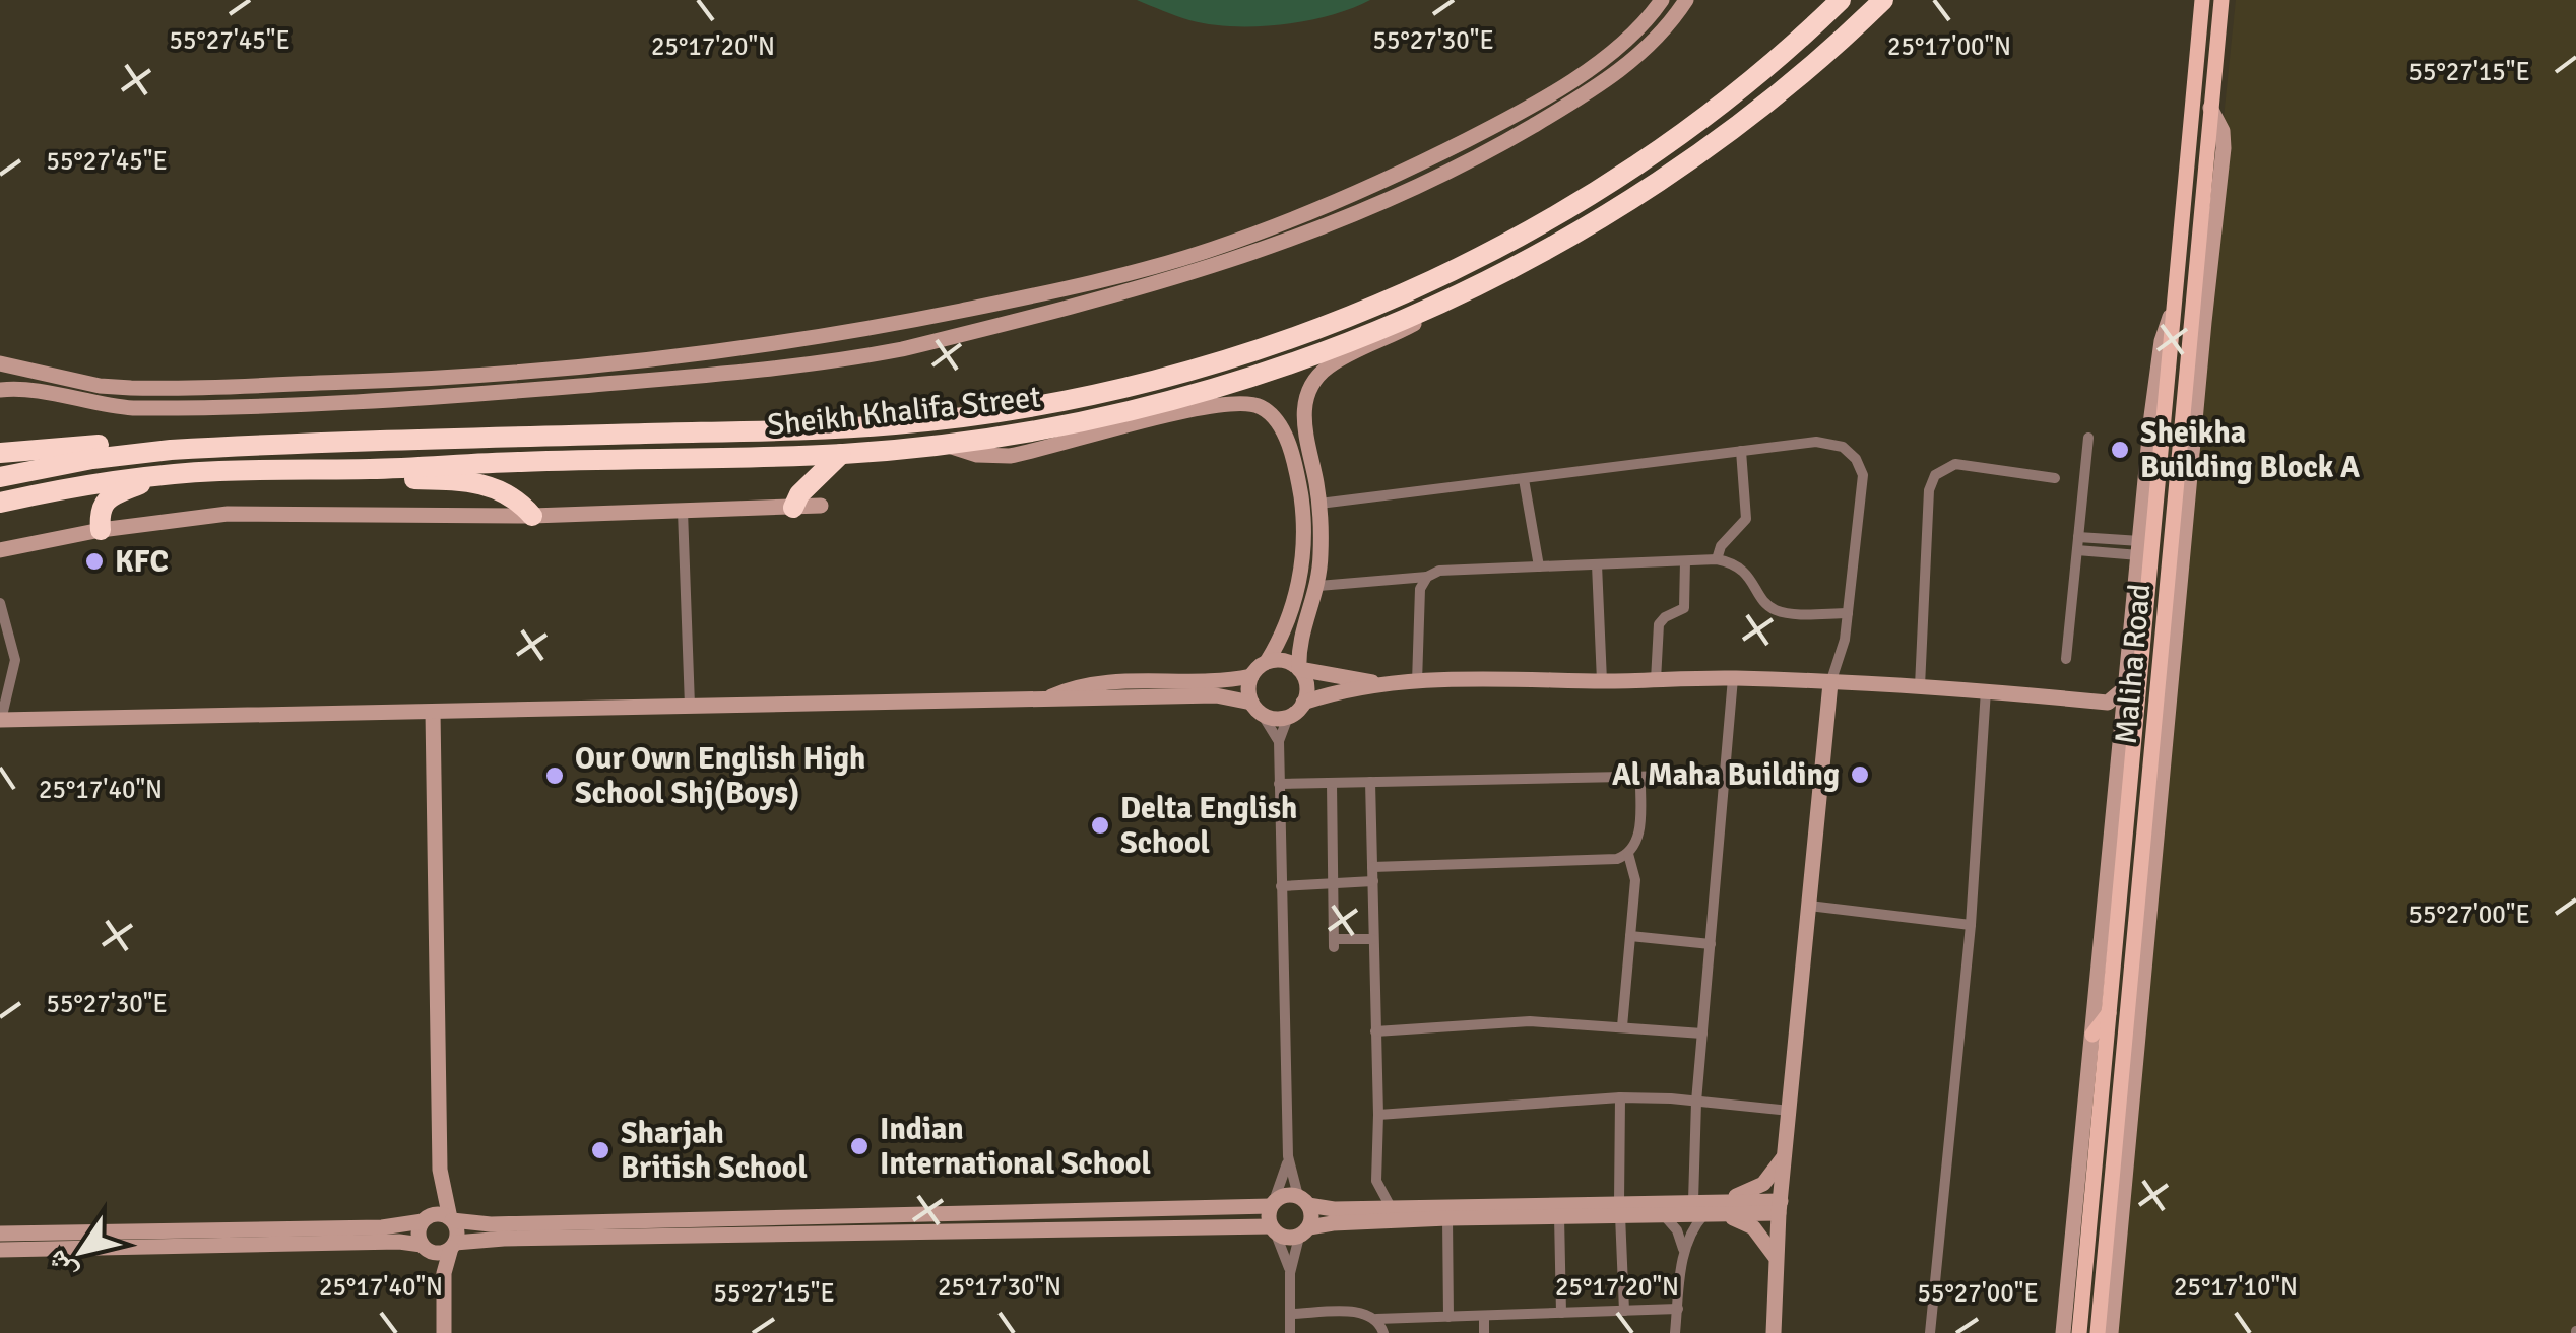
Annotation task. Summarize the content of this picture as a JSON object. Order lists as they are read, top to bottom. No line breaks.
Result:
{"streets":{"highway":["Sheikh Khalifa Street"],"main road":["Maliha Road"]},"places":["Sheikha Building Block A","KFC","Al Maha Building","Our Own English High School Shj(Boys)","Delta English School","Indian International School","Sharjah British School"],"north":"bottom left","coordinates":["55°27'30\"E","55°27'45\"E","25°17'20\"N","25°17'00\"N","55°27'15\"E","25°17'40\"N","55°27'00\"E","25°17'30\"N","25°17'10\"N"]}
